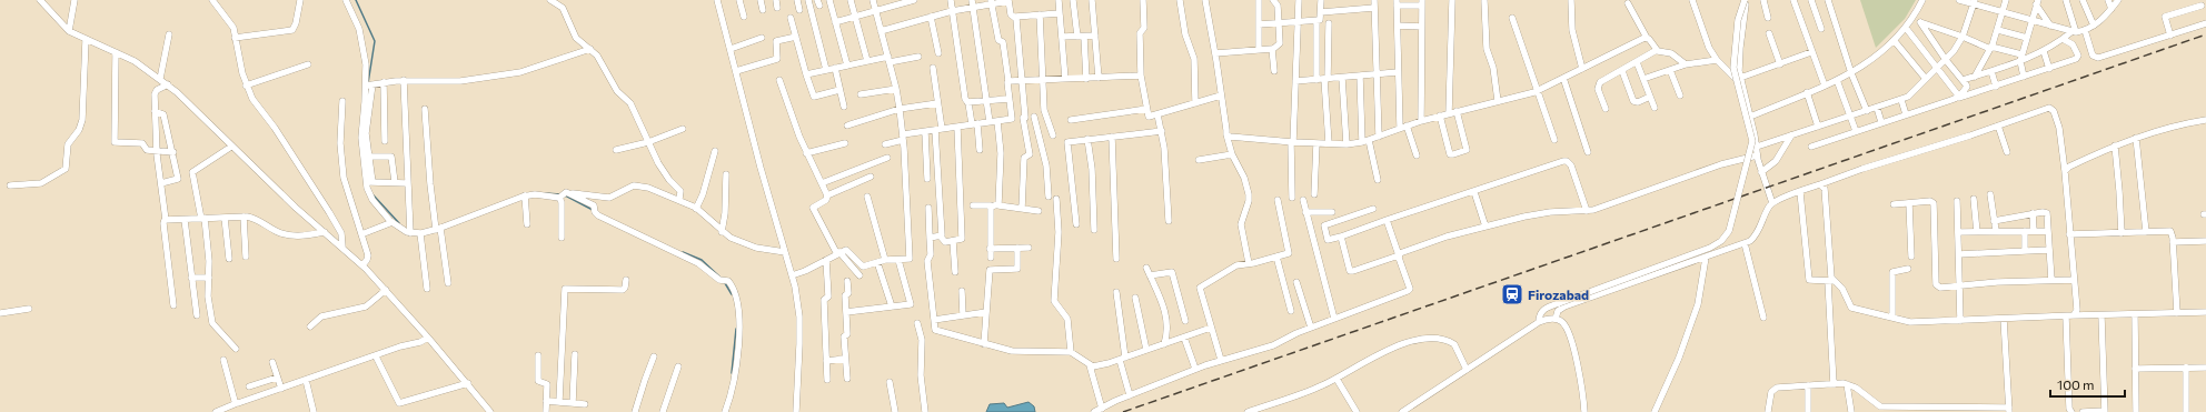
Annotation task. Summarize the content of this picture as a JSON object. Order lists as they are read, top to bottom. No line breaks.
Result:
{"places":{"station":["Firozabad"]},"scale_bar":"100 m"}
